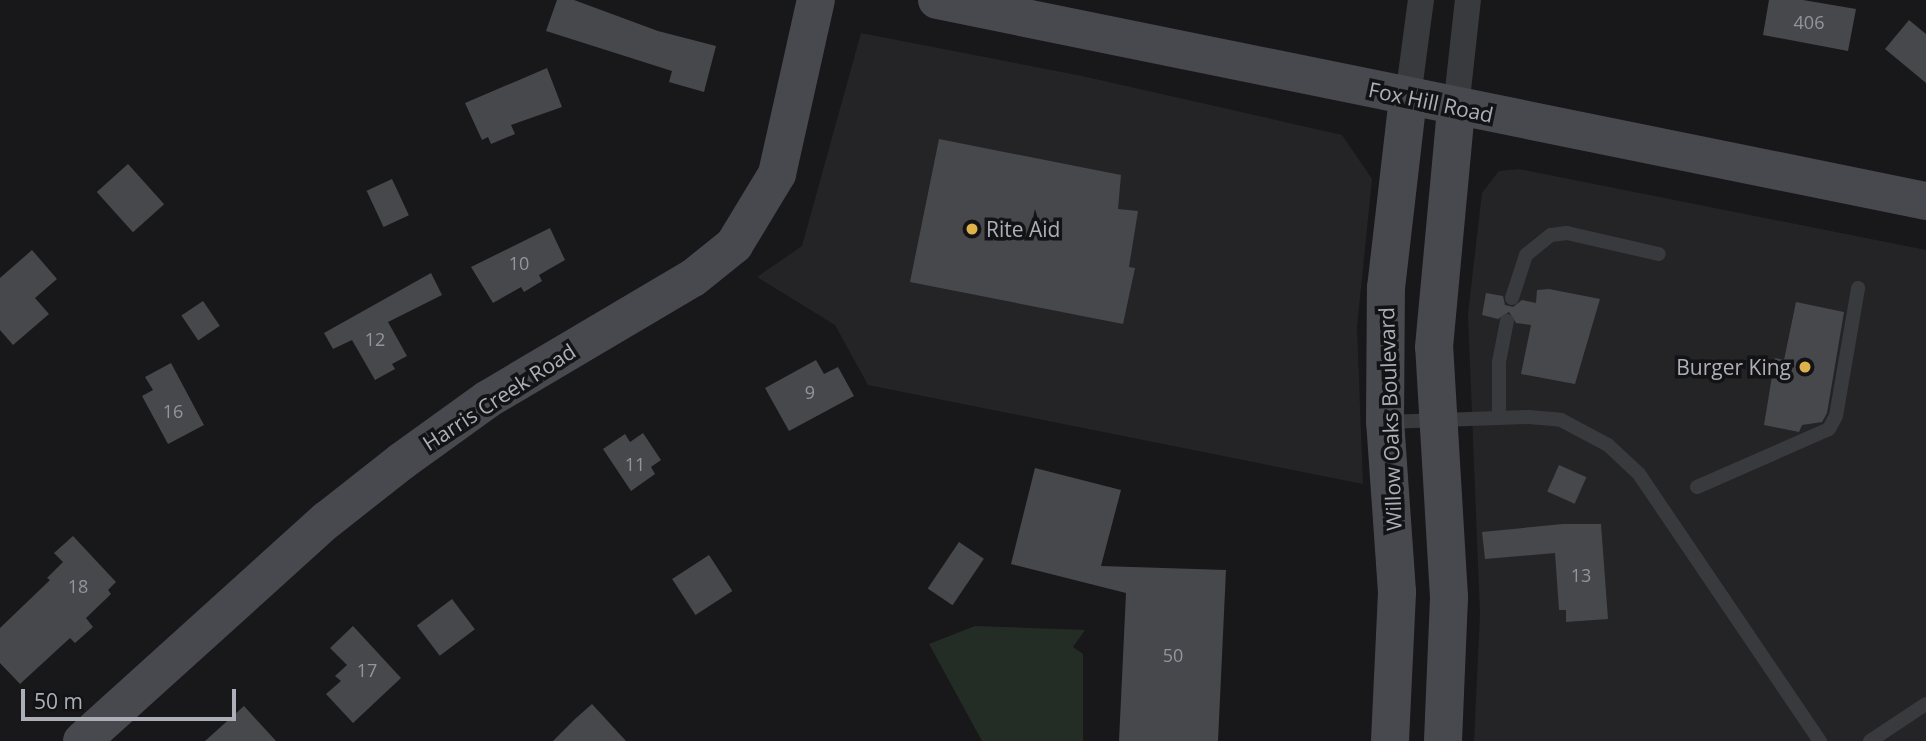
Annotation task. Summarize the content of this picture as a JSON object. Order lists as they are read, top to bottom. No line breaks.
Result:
{"streets":{"street":["Fox Hill Road","Harris Creek Road","Willow Oaks Boulevard"]},"crossings":[["Fox Hill Road","Willow Oaks Boulevard"]],"places":["Rite Aid","Burger King"],"house_numbers":["406","10","12","9","16","11","13","18","50","17"],"scale_bar":"50 m"}
